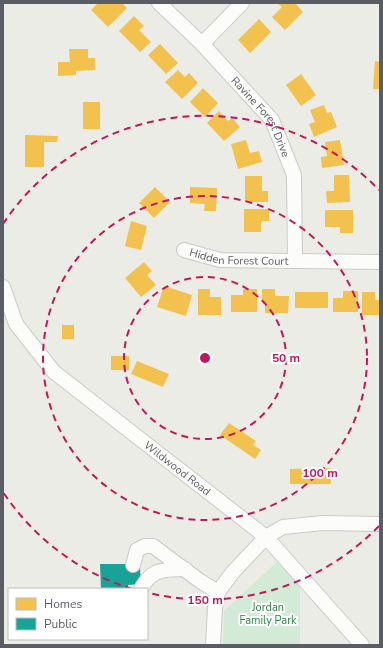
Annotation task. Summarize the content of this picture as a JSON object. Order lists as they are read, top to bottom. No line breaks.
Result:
{"streets":{"street":["Ravine Forest Drive","Hidden Forest Court","Wildwood Road"]},"crossings":[["Ravine Forest Drive","Hidden Forest Court"]],"parks":["Jordan Family Park"],"legend":["Homes","Public"],"rings":["50 m","100 m","150 m"]}
